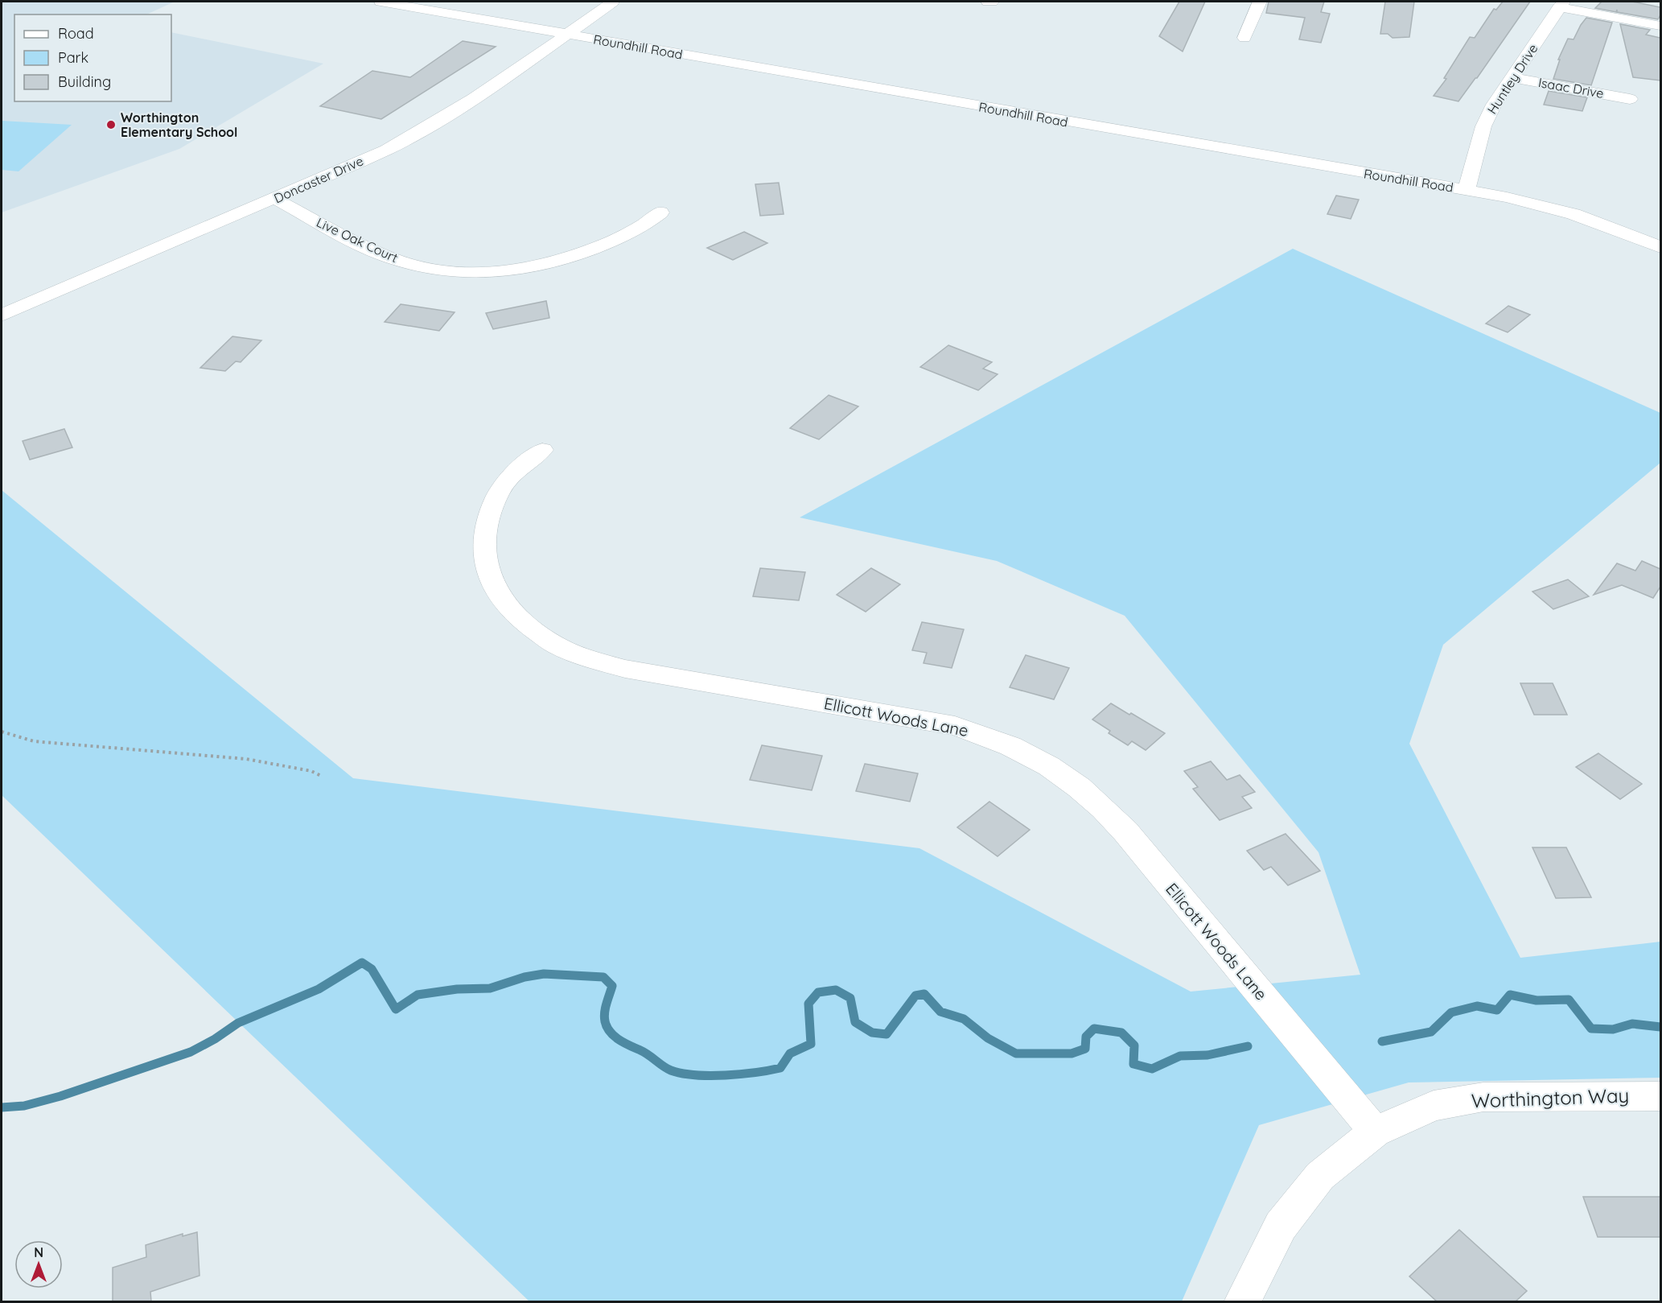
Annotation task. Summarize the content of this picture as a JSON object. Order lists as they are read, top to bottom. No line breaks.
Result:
{"streets":{"street":["Roundhill Road","Huntley Drive","Isaac Drive","Doncaster Drive","Live Oak Court","Ellicott Woods Lane","Worthington Way"]},"crossings":[["Roundhill Road","Huntley Drive"],["Roundhill Road","Doncaster Drive"],["Huntley Drive","Isaac Drive"],["Doncaster Drive","Live Oak Court"],["Ellicott Woods Lane","Worthington Way"]],"places":["Worthington Elementary School"],"legend":["Road","Park","Building"],"north":"top"}
